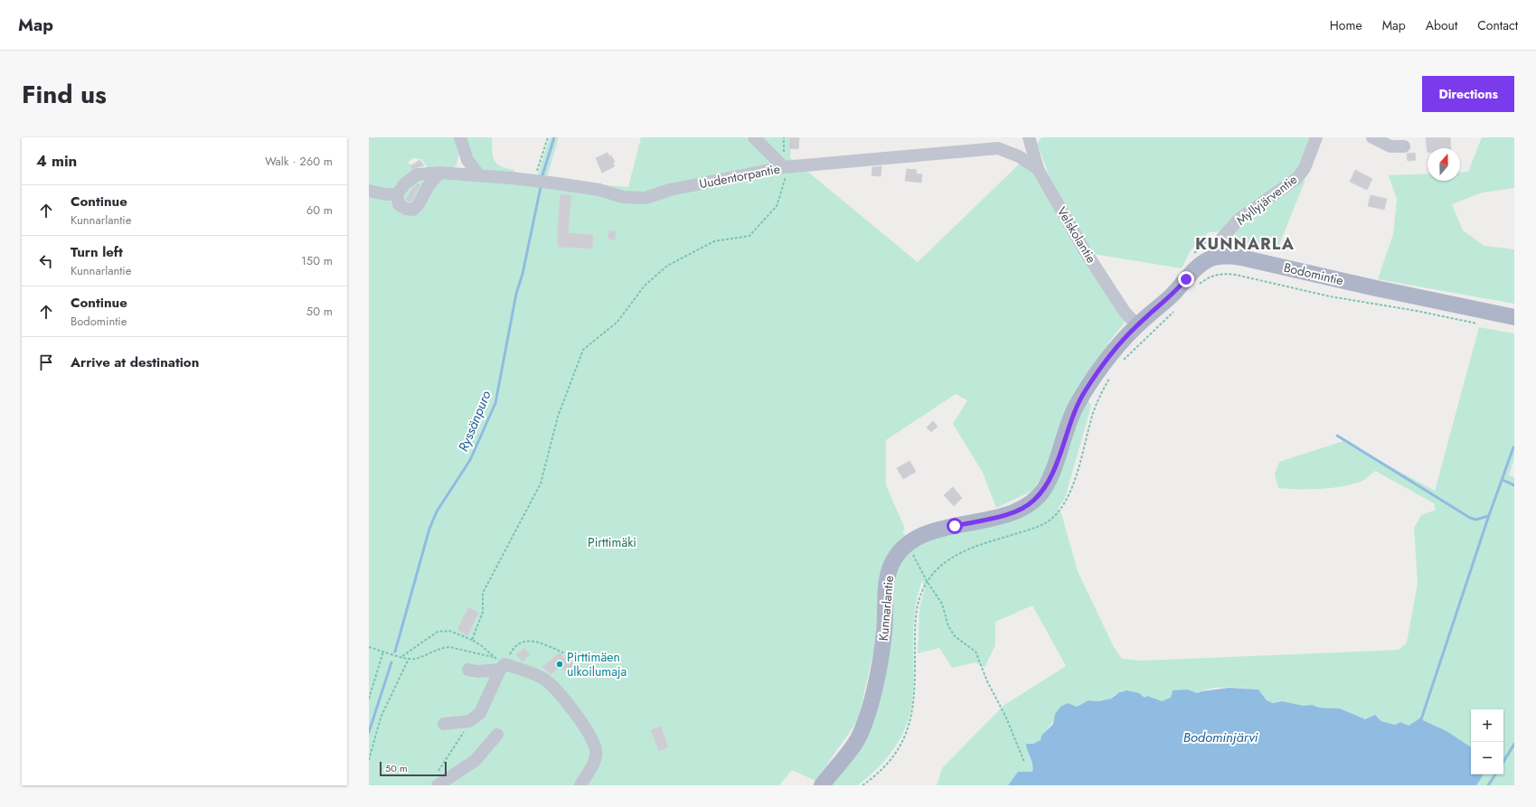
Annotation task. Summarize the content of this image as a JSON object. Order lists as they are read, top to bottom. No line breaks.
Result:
{"streets":{"main road":["Bodomintie","Kunnarlantie"],"street":["Uudentorpantie","Myllyjärventie","Velskolantie"]},"crossings":[["Uudentorpantie","Velskolantie"],["Myllyjärventie","Bodomintie"],["Velskolantie","Bodomintie"],["Velskolantie","Kunnarlantie"],["Bodomintie","Kunnarlantie"]],"districts":["KUNNARLA"],"water":["Ryssänpuro","Bodominjärvi"],"parks":["Pirttimäki"],"places":["Pirttimäen ulkoilumaja"],"scale_bar":"50 m","north":"top","page":{"header":"Map","nav":["Home","Map","About","Contact"],"title":"Find us","buttons":"Directions","heading":["4 min","Walk · 260 m"],"list":[["Continue","Kunnarlantie","60 m"],["Turn left","Kunnarlantie","150 m"],["Continue","Bodomintie","50 m"],"Arrive at destination"],"map_buttons":["+","−"],"scale":"50 m"}}
